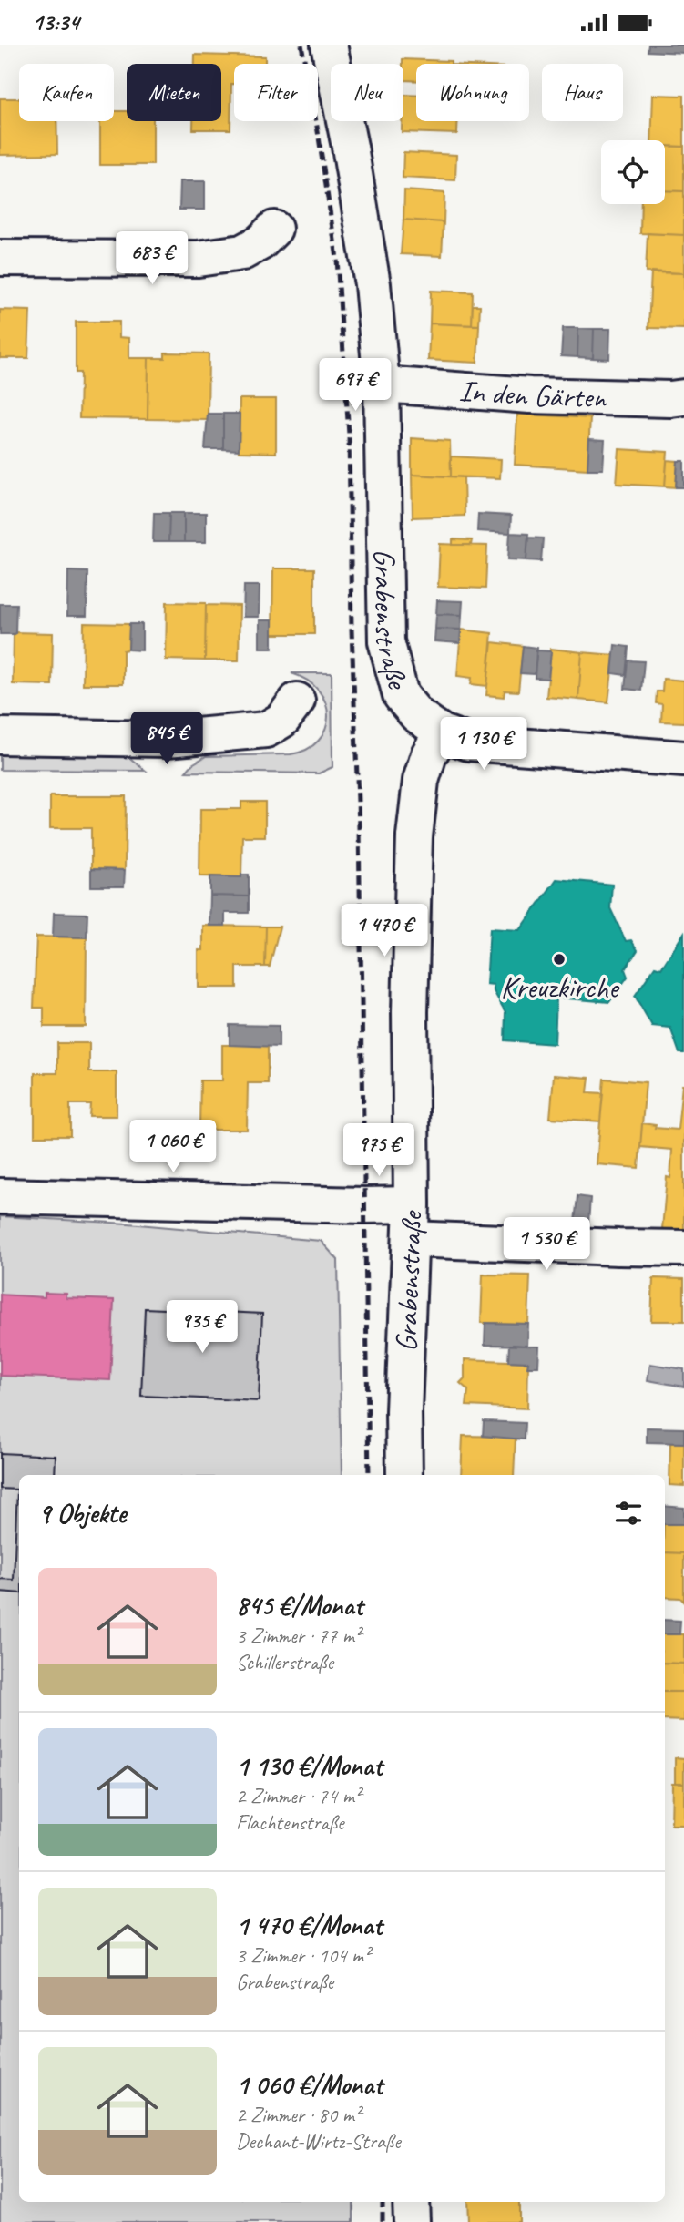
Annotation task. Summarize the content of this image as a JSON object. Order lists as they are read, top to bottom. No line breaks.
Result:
{"streets":{"street":["In den Gärten","Grabenstraße"]},"crossings":[["In den Gärten","Grabenstraße"]],"places":["Kreuzkirche"],"page":{"status":"13:34","chip":["Kaufen","Mieten","Filter","Neu","Wohnung","Haus"],"price":["683 €","697 €","845 €","1 130 €","1 470 €","1 060 €","975 €","1 530 €","935 €"],"heading":"9 Objekte","list":[{"name":"845 €/Monat","note":"3 Zimmer · 77 m² · Schillerstraße"},{"name":"1 130 €/Monat","note":"2 Zimmer · 74 m² · Flachtenstraße"},{"name":"1 470 €/Monat","note":"3 Zimmer · 104 m² · Grabenstraße"},{"name":"1 060 €/Monat","note":"2 Zimmer · 80 m² · Dechant-Wirtz-Straße"}]}}
